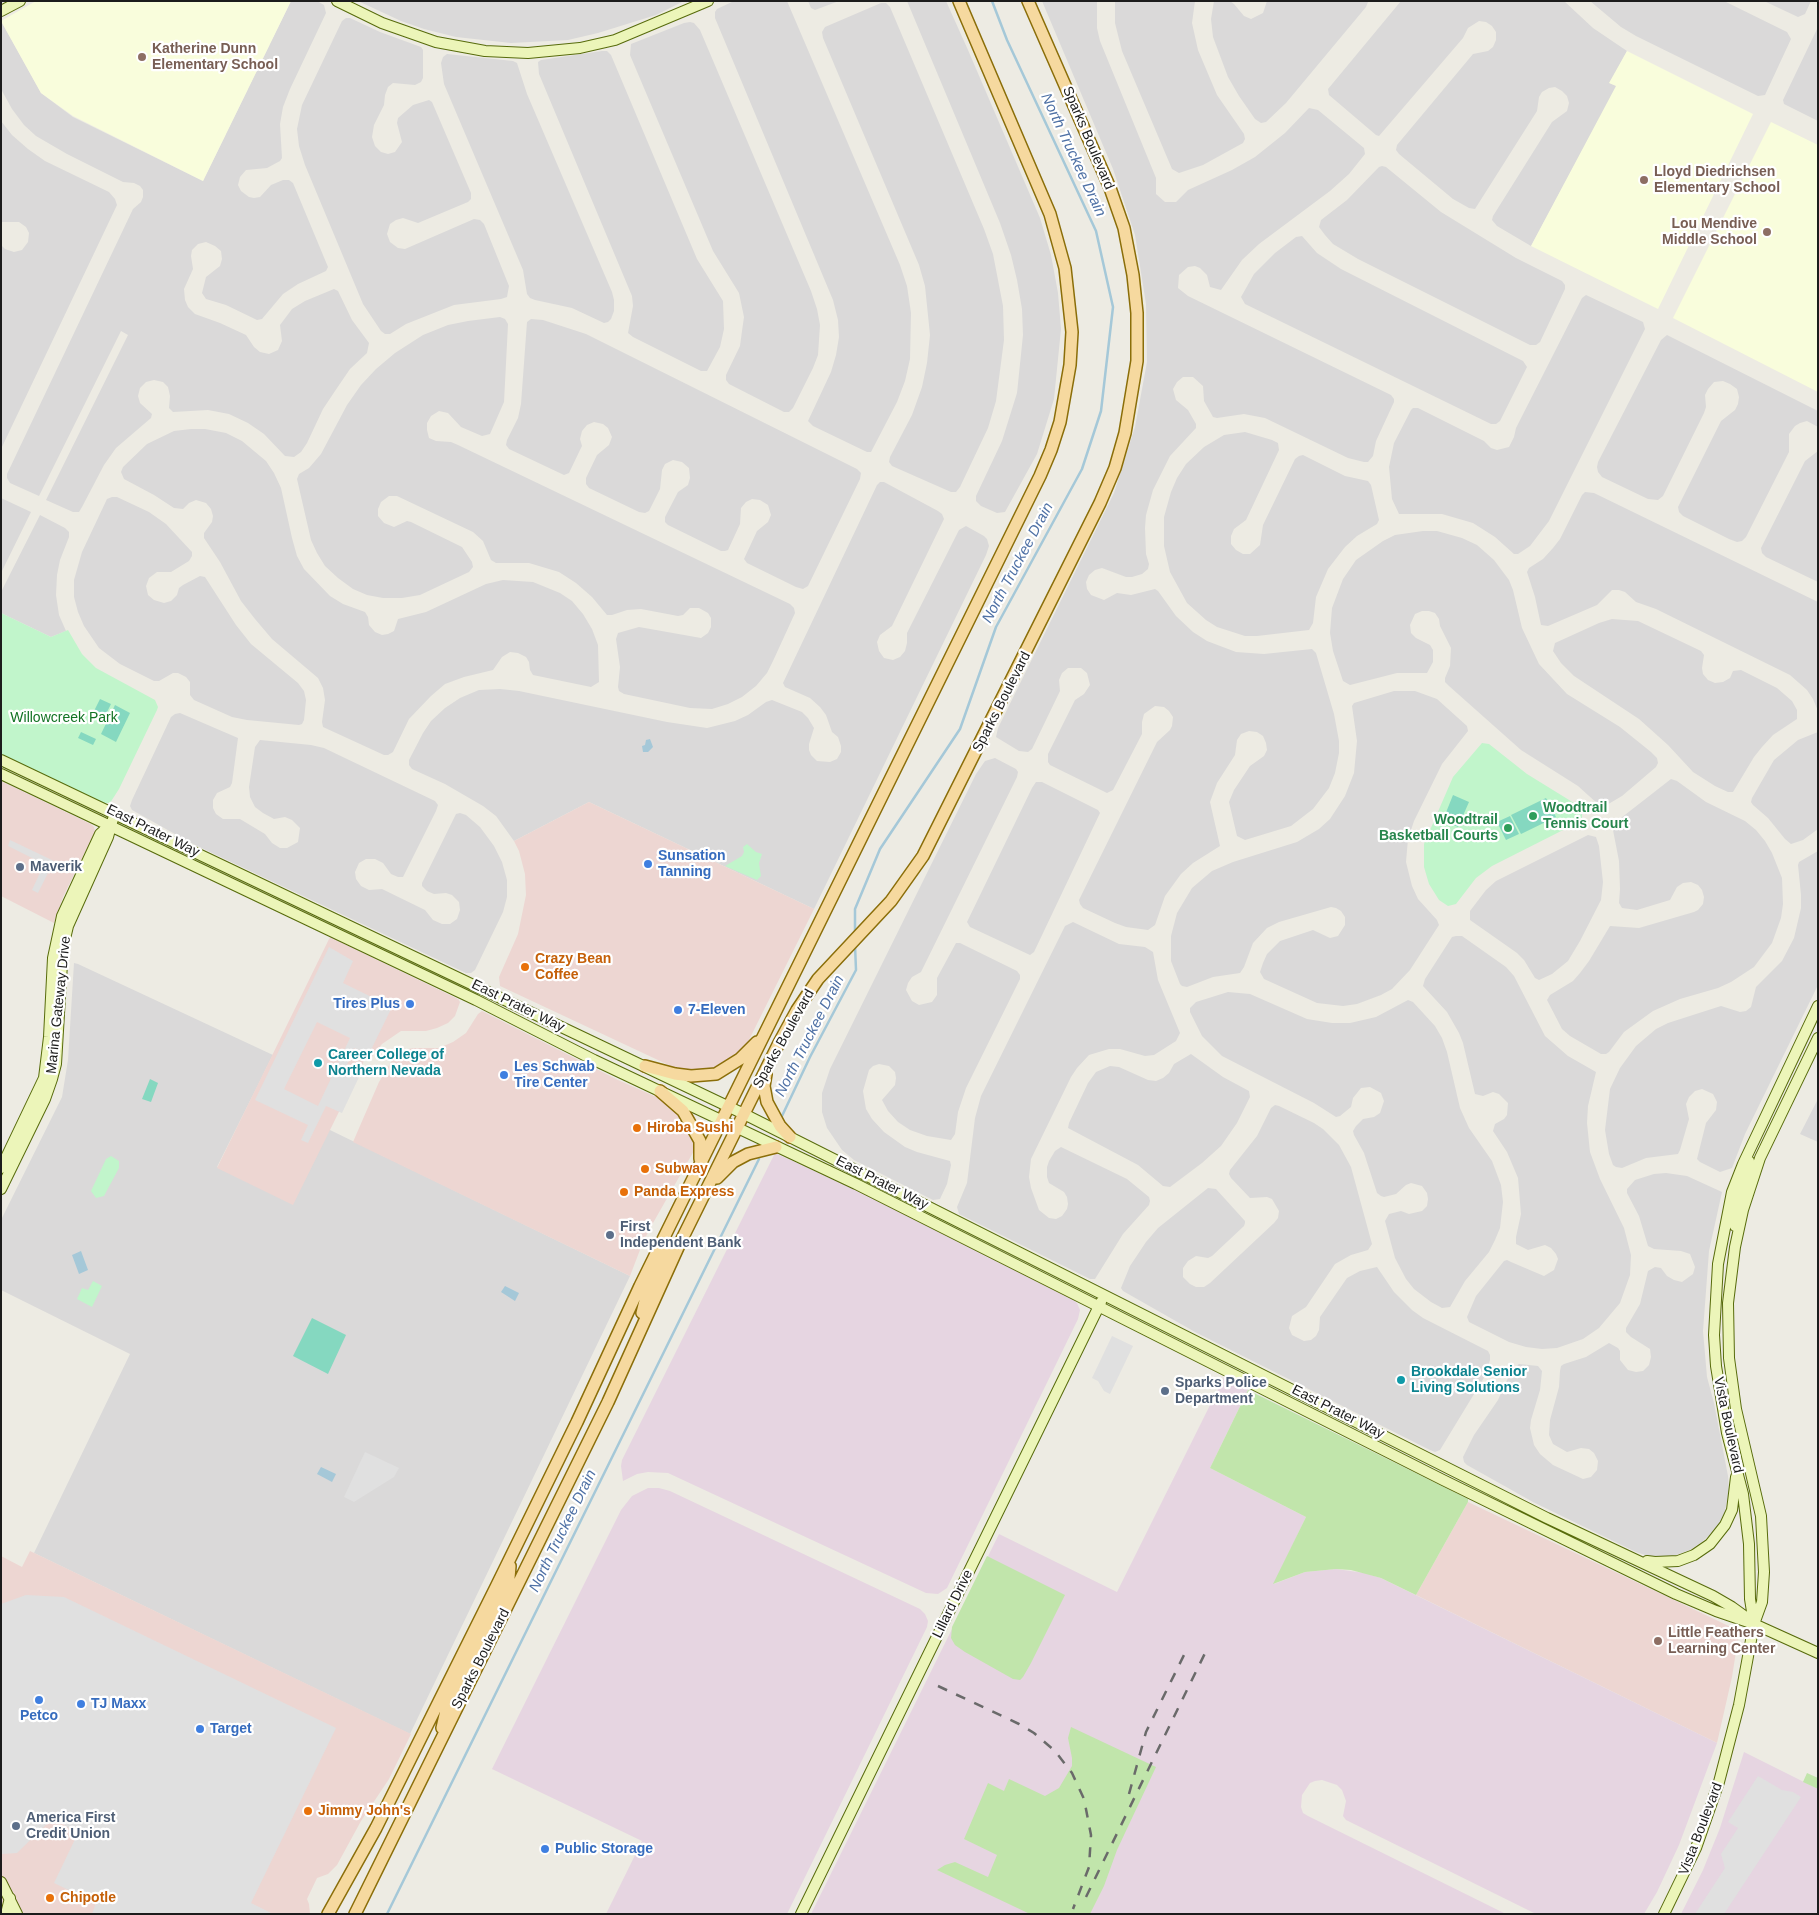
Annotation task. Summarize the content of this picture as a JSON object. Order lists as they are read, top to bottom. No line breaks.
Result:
{"streets":{"main road":["Sparks Boulevard","East Prater Way","Marina Gateway Drive","Vista Boulevard","Lillard Drive"]},"crossings":[["Sparks Boulevard","East Prater Way"],["East Prater Way","Marina Gateway Drive"],["East Prater Way","Vista Boulevard"],["East Prater Way","Lillard Drive"]],"water":["North Truckee Drain"],"parks":["Willowcreek Park"],"places":["Katherine Dunn Elementary School","Lloyd Diedrichsen Elementary School","Lou Mendive Middle School","Woodtrail Tennis Court","Woodtrail Basketball Courts","Sunsation Tanning","Maverik","Crazy Bean Coffee","Tires Plus","7-Eleven","Career College of Northern Nevada","Les Schwab Tire Center","Hiroba Sushi","Subway","Panda Express","First Independent Bank","Brookdale Senior Living Solutions","Sparks Police Department","Little Feathers Learning Center","Petco","TJ Maxx","Target","Jimmy John's","America First Credit Union","Public Storage","Chipotle"]}
